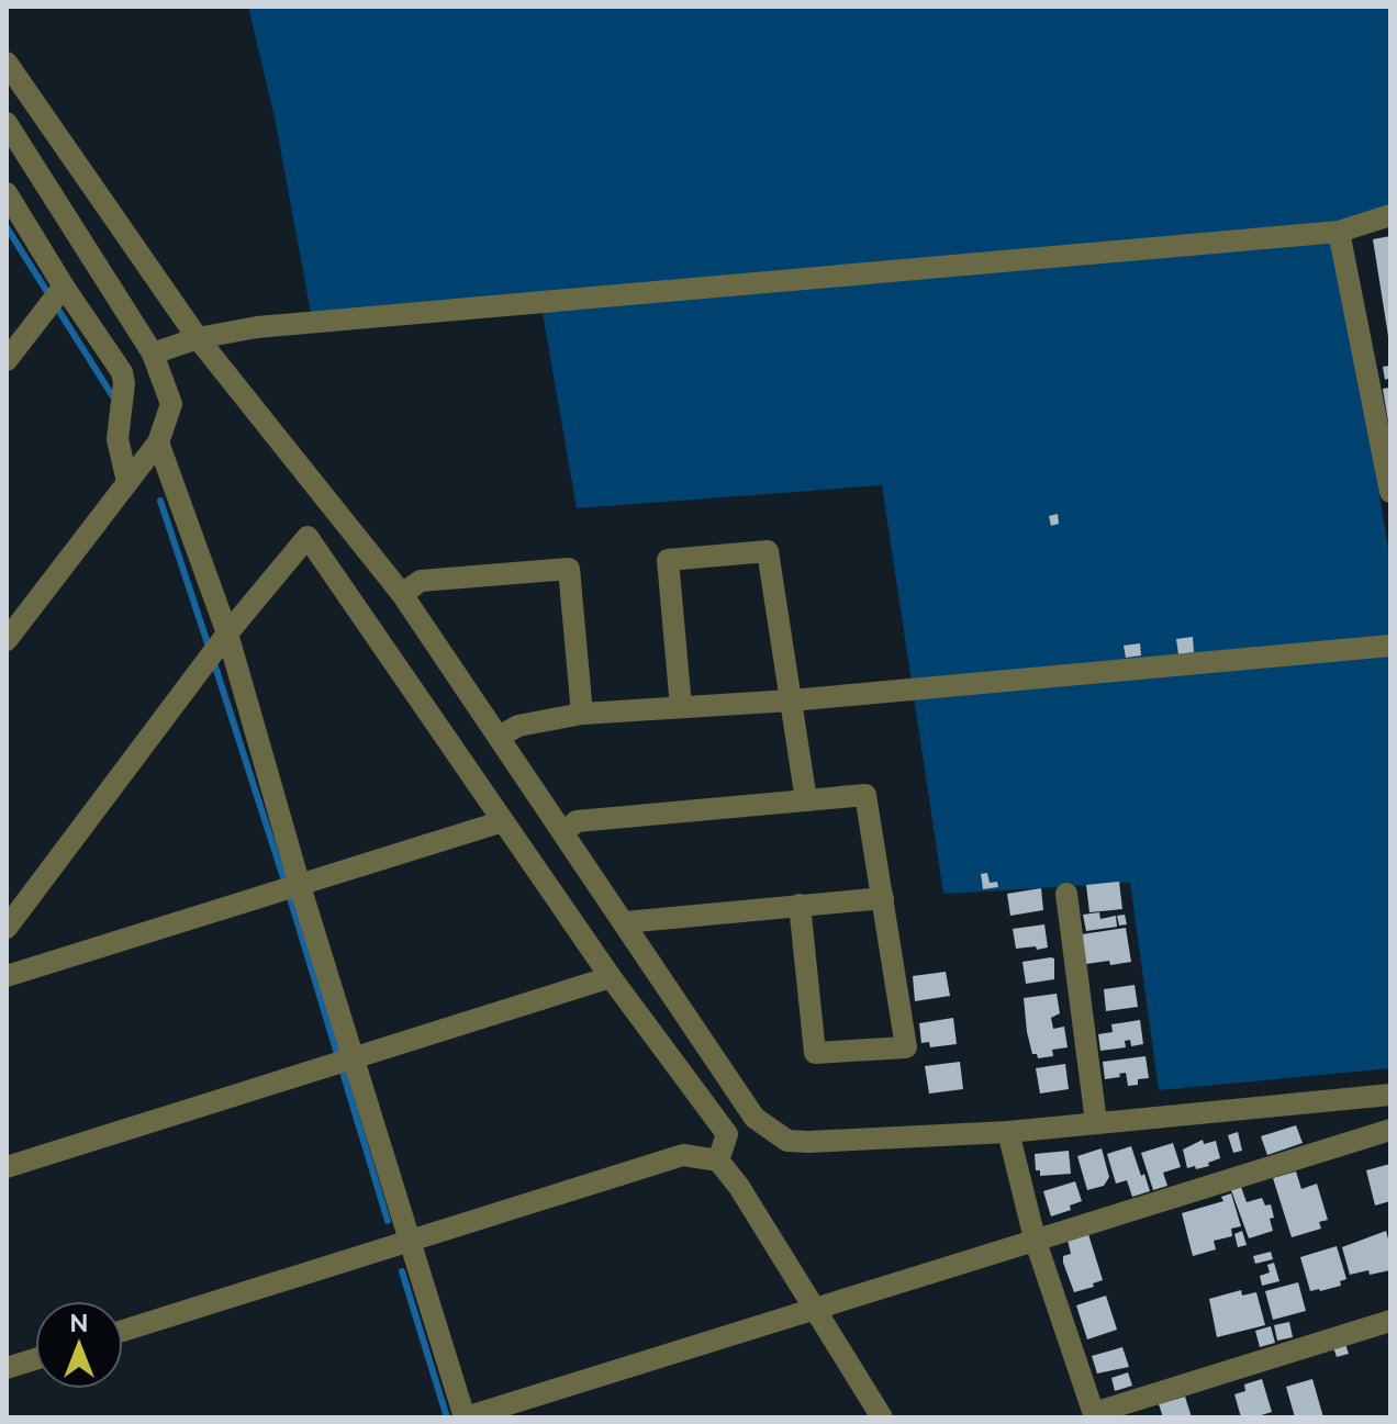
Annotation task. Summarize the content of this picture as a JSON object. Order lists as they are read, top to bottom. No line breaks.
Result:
{"north":"top"}
